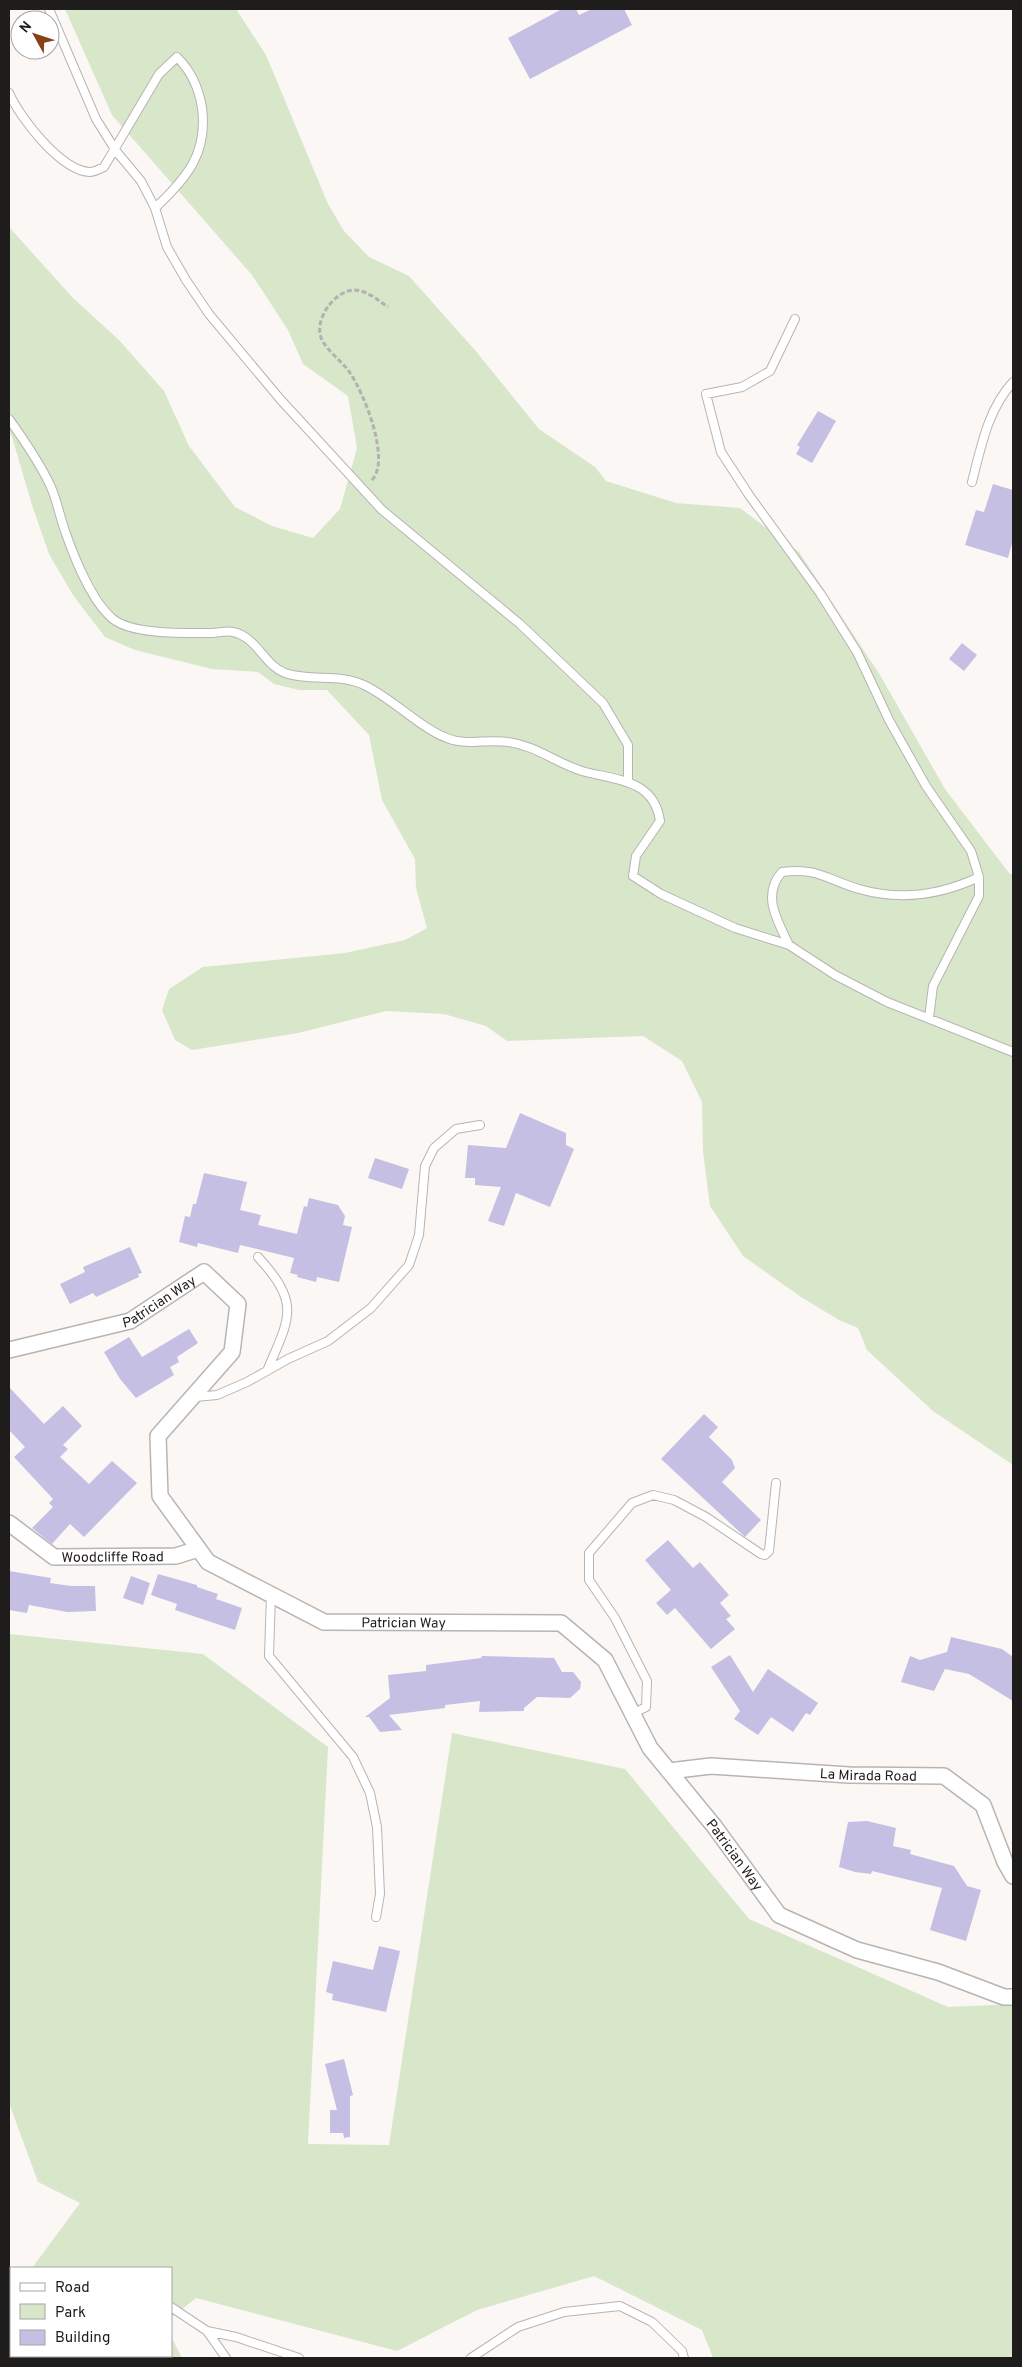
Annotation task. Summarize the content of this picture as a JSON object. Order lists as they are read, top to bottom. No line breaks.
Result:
{"streets":{"street":["Patrician Way","Woodcliffe Road","La Mirada Road"]},"crossings":[["Patrician Way","Woodcliffe Road"],["Patrician Way","La Mirada Road"]],"legend":["Road","Park","Building"],"north":"top left"}
